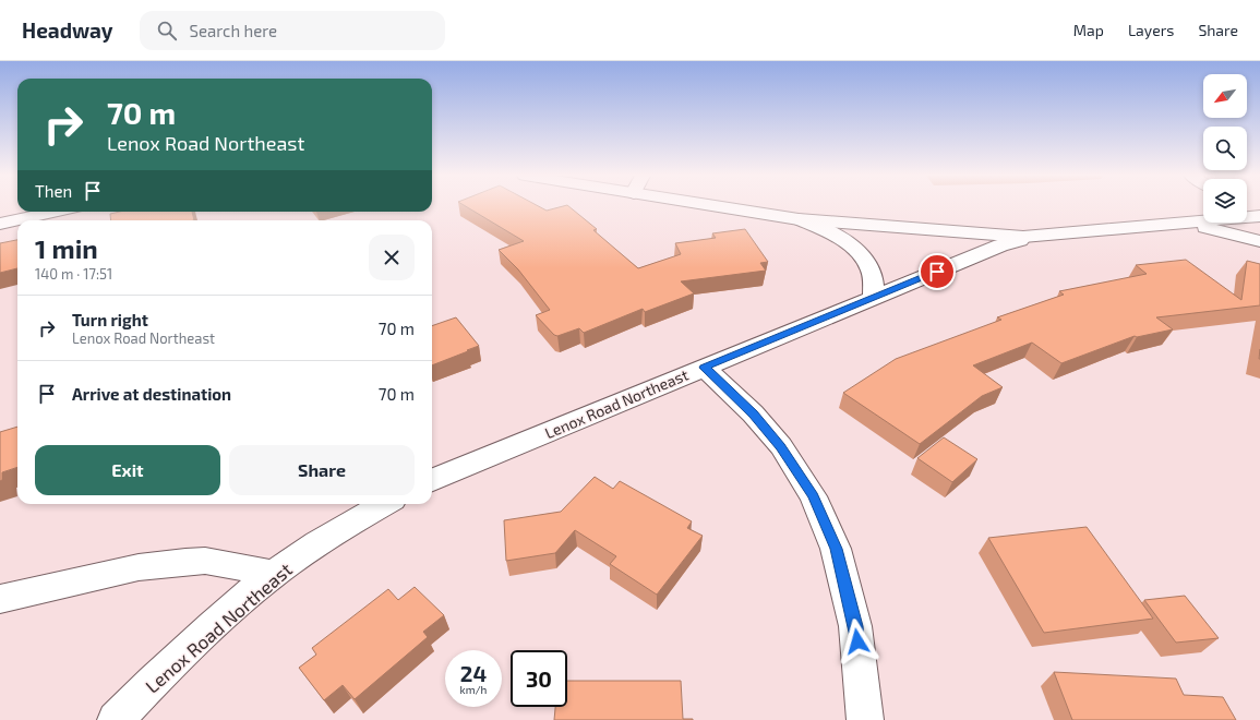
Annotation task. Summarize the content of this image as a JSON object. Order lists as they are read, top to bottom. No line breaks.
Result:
{"streets":{"street":["Lenox Road Northeast"]},"north":"bottom left","page":{"header":"Headway","search":"Search here","nav":["Map","Layers","Share"],"turn":["70 m","Lenox Road Northeast"],"then":"Then","heading":["1 min","140 m · 17:51"],"list":[{"name":"Turn right","note":"Lenox Road Northeast","value":"70 m"},{"name":"Arrive at destination","value":"70 m"}],"buttons":["Exit","Share"],"speed":"24 km/h","limit":"30"}}
